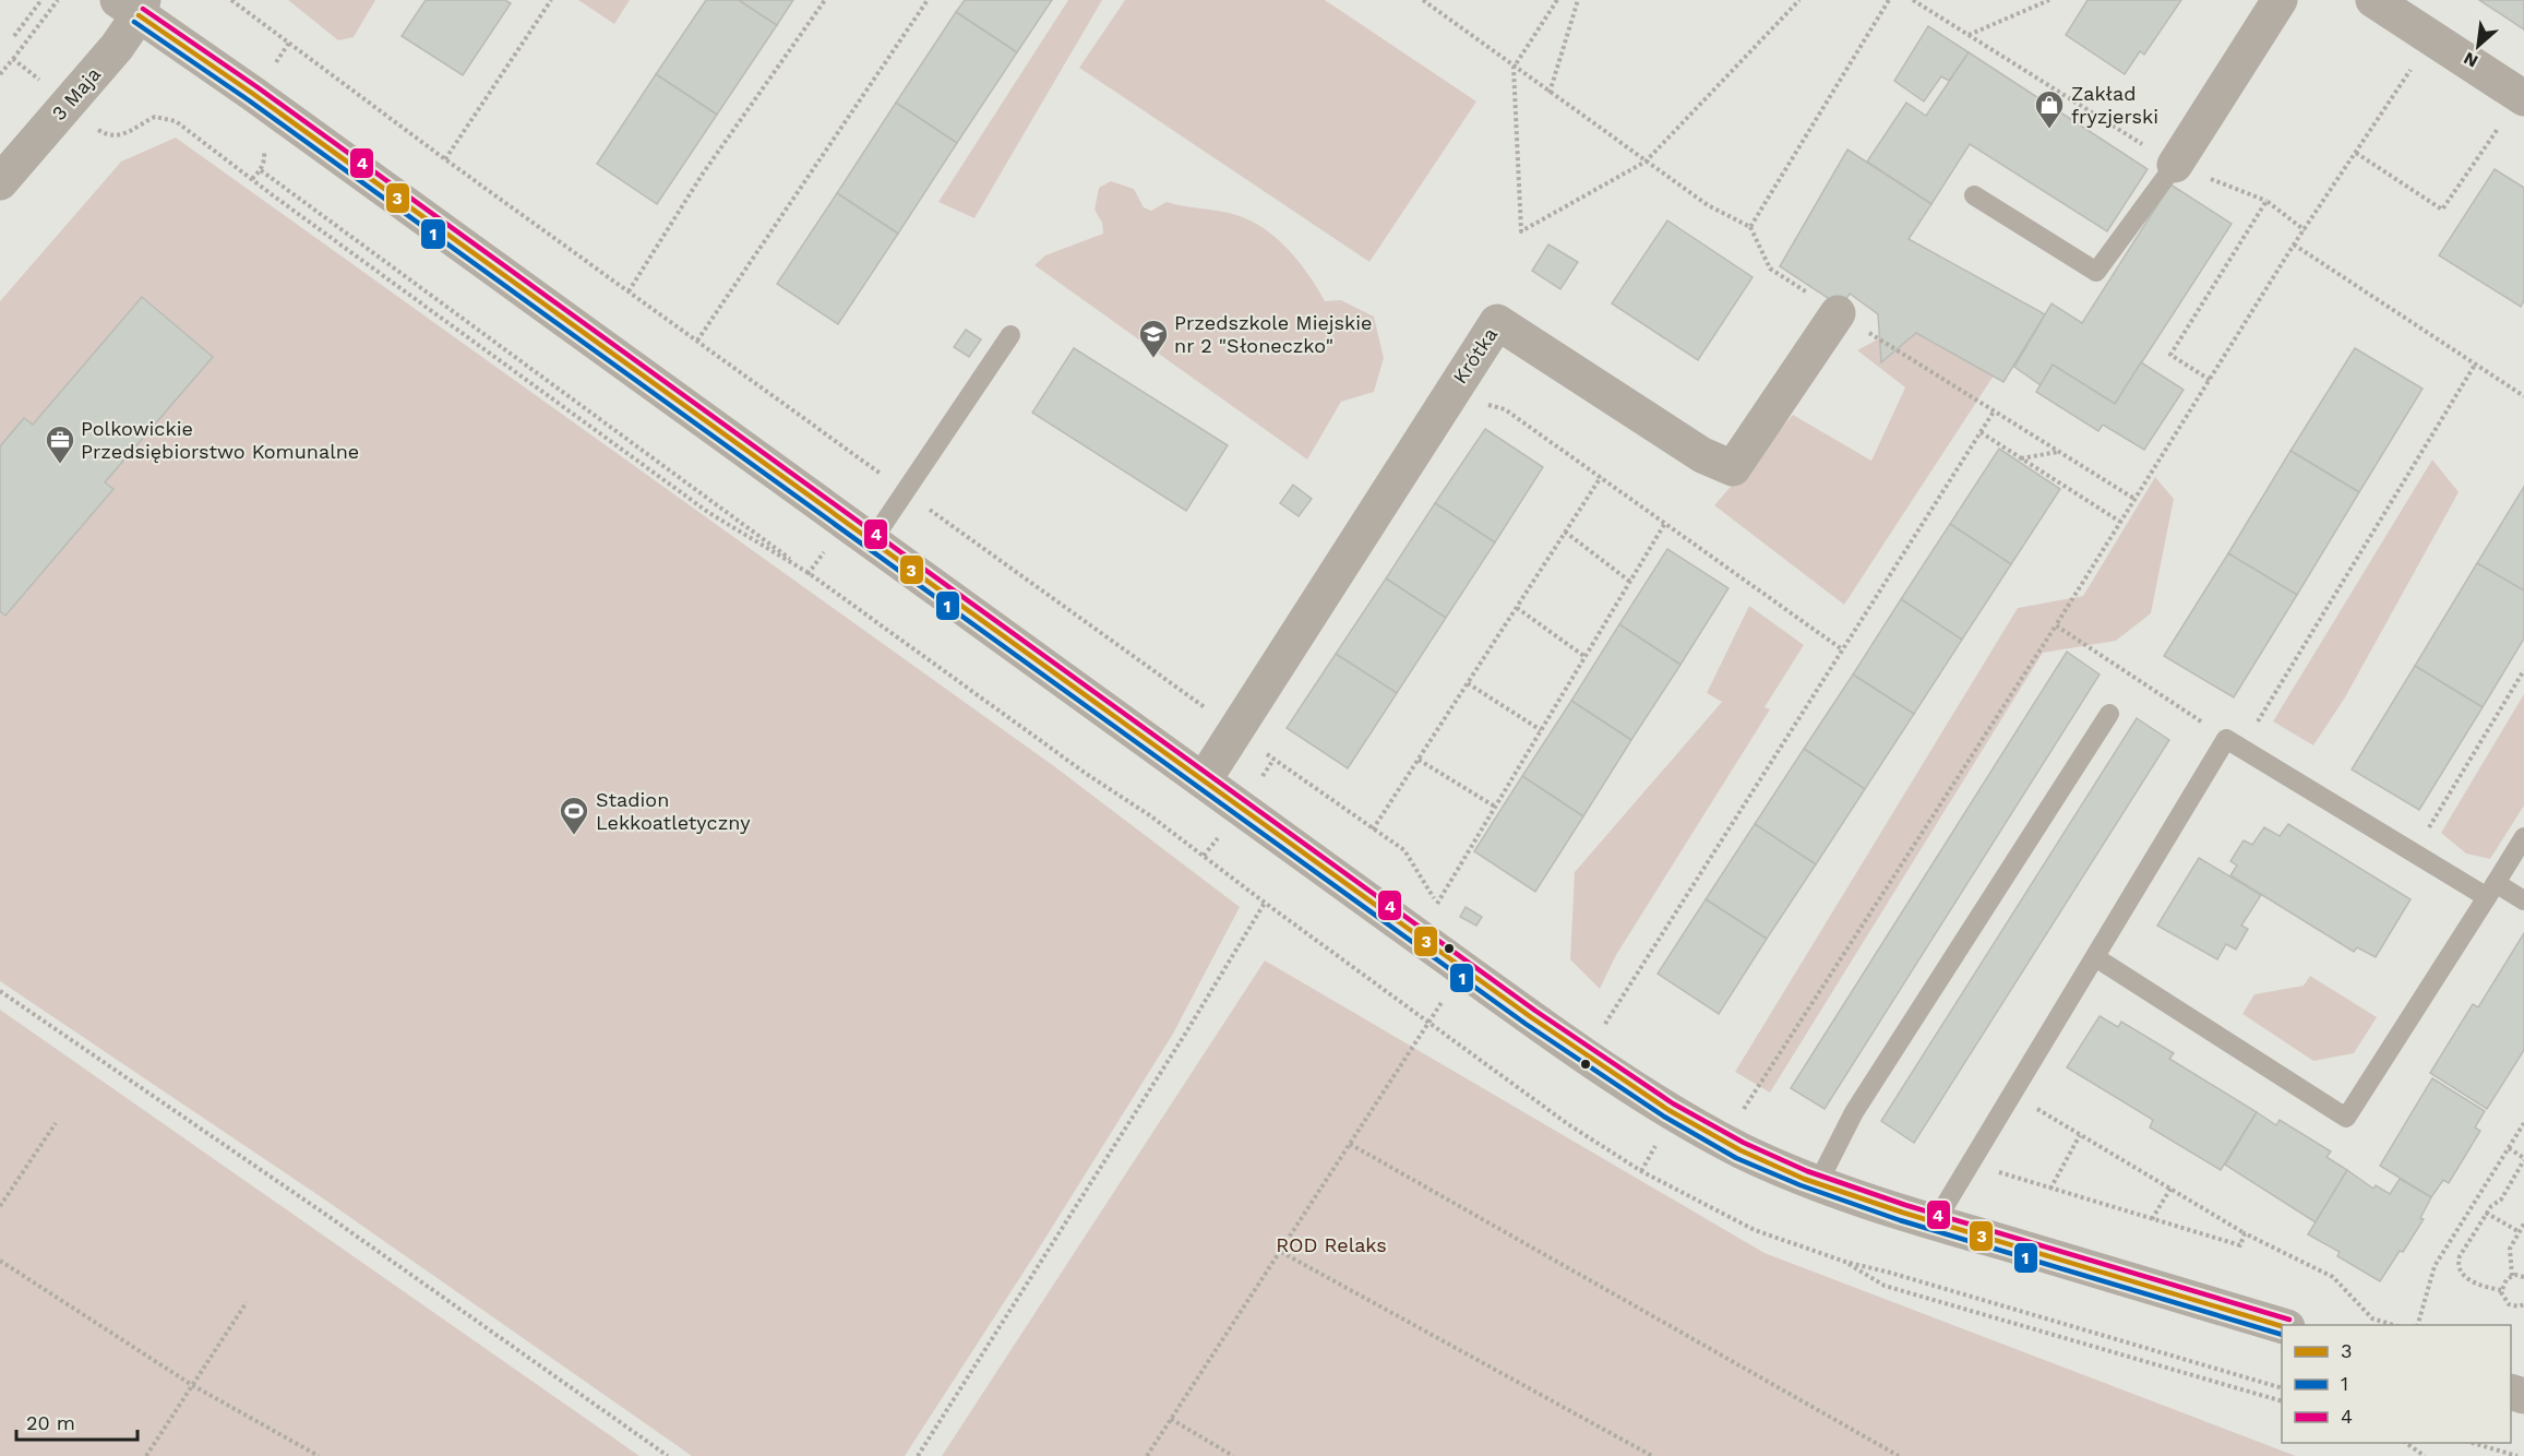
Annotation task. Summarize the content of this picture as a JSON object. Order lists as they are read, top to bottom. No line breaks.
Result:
{"streets":{"street":["3 Maja","Krótka"]},"parks":["ROD Relaks"],"places":{"shop":["Zakład fryzjerski"],"school or university":["Przedszkole Miejskie nr 2 \"Słoneczko\""],"office":["Polkowickie Przedsiębiorstwo Komunalne"],"sports":["Stadion Lekkoatletyczny"]},"lines":["transit line 4","transit line 3","transit line 1"],"legend":["3","1","4"],"scale_bar":"20 m","north":"bottom left"}
